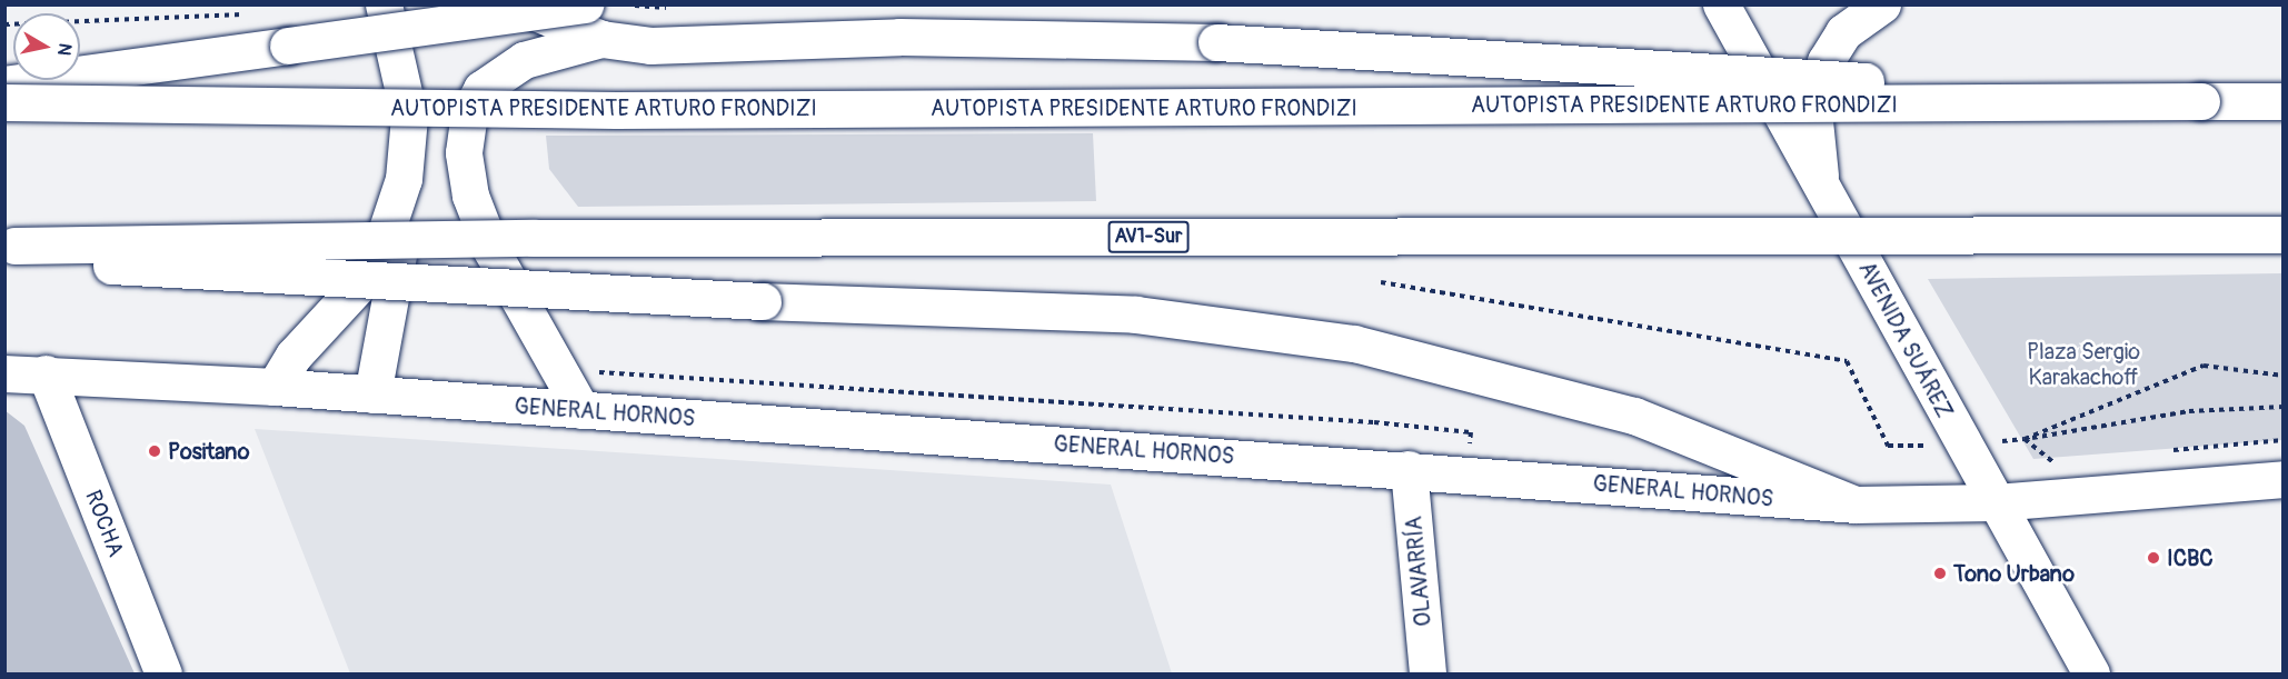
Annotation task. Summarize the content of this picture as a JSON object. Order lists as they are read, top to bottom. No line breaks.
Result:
{"streets":{"main road":["AUTOPISTA PRESIDENTE ARTURO FRONDIZI","AV1-Sur","AVENIDA SUÁREZ","GENERAL HORNOS","ROCHA","OLAVARRÍA"]},"crossings":[["AVENIDA SUÁREZ","GENERAL HORNOS"],["GENERAL HORNOS","ROCHA"],["GENERAL HORNOS","OLAVARRÍA"]],"parks":["Plaza Sergio Karakachoff"],"places":["Positano","ICBC","Tono Urbano"],"north":"right"}
